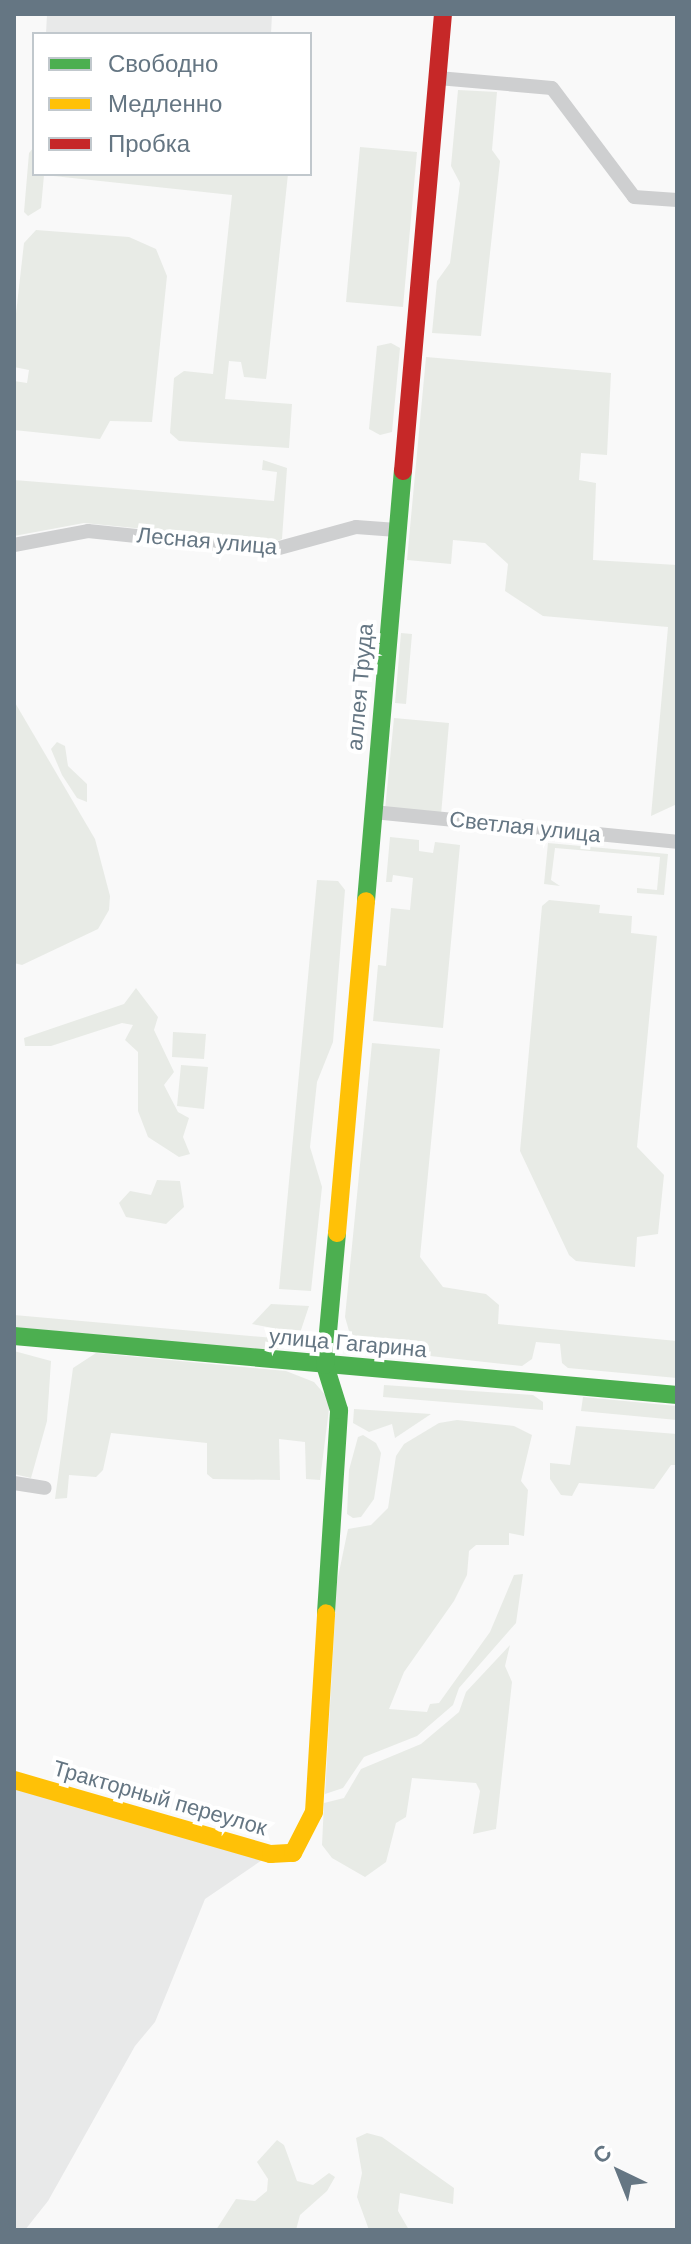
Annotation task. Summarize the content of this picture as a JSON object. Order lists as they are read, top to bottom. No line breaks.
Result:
{"streets":{"street":["Лесная улица","аллея Труда","Светлая улица","улица Гагарина","Тракторный переулок"]},"crossings":[["Лесная улица","аллея Труда"],["аллея Труда","Светлая улица"],["аллея Труда","улица Гагарина"],["аллея Труда","Тракторный переулок"],["улица Гагарина","Тракторный переулок"]],"legend":["Свободно","Медленно","Пробка"],"north":"top left"}
